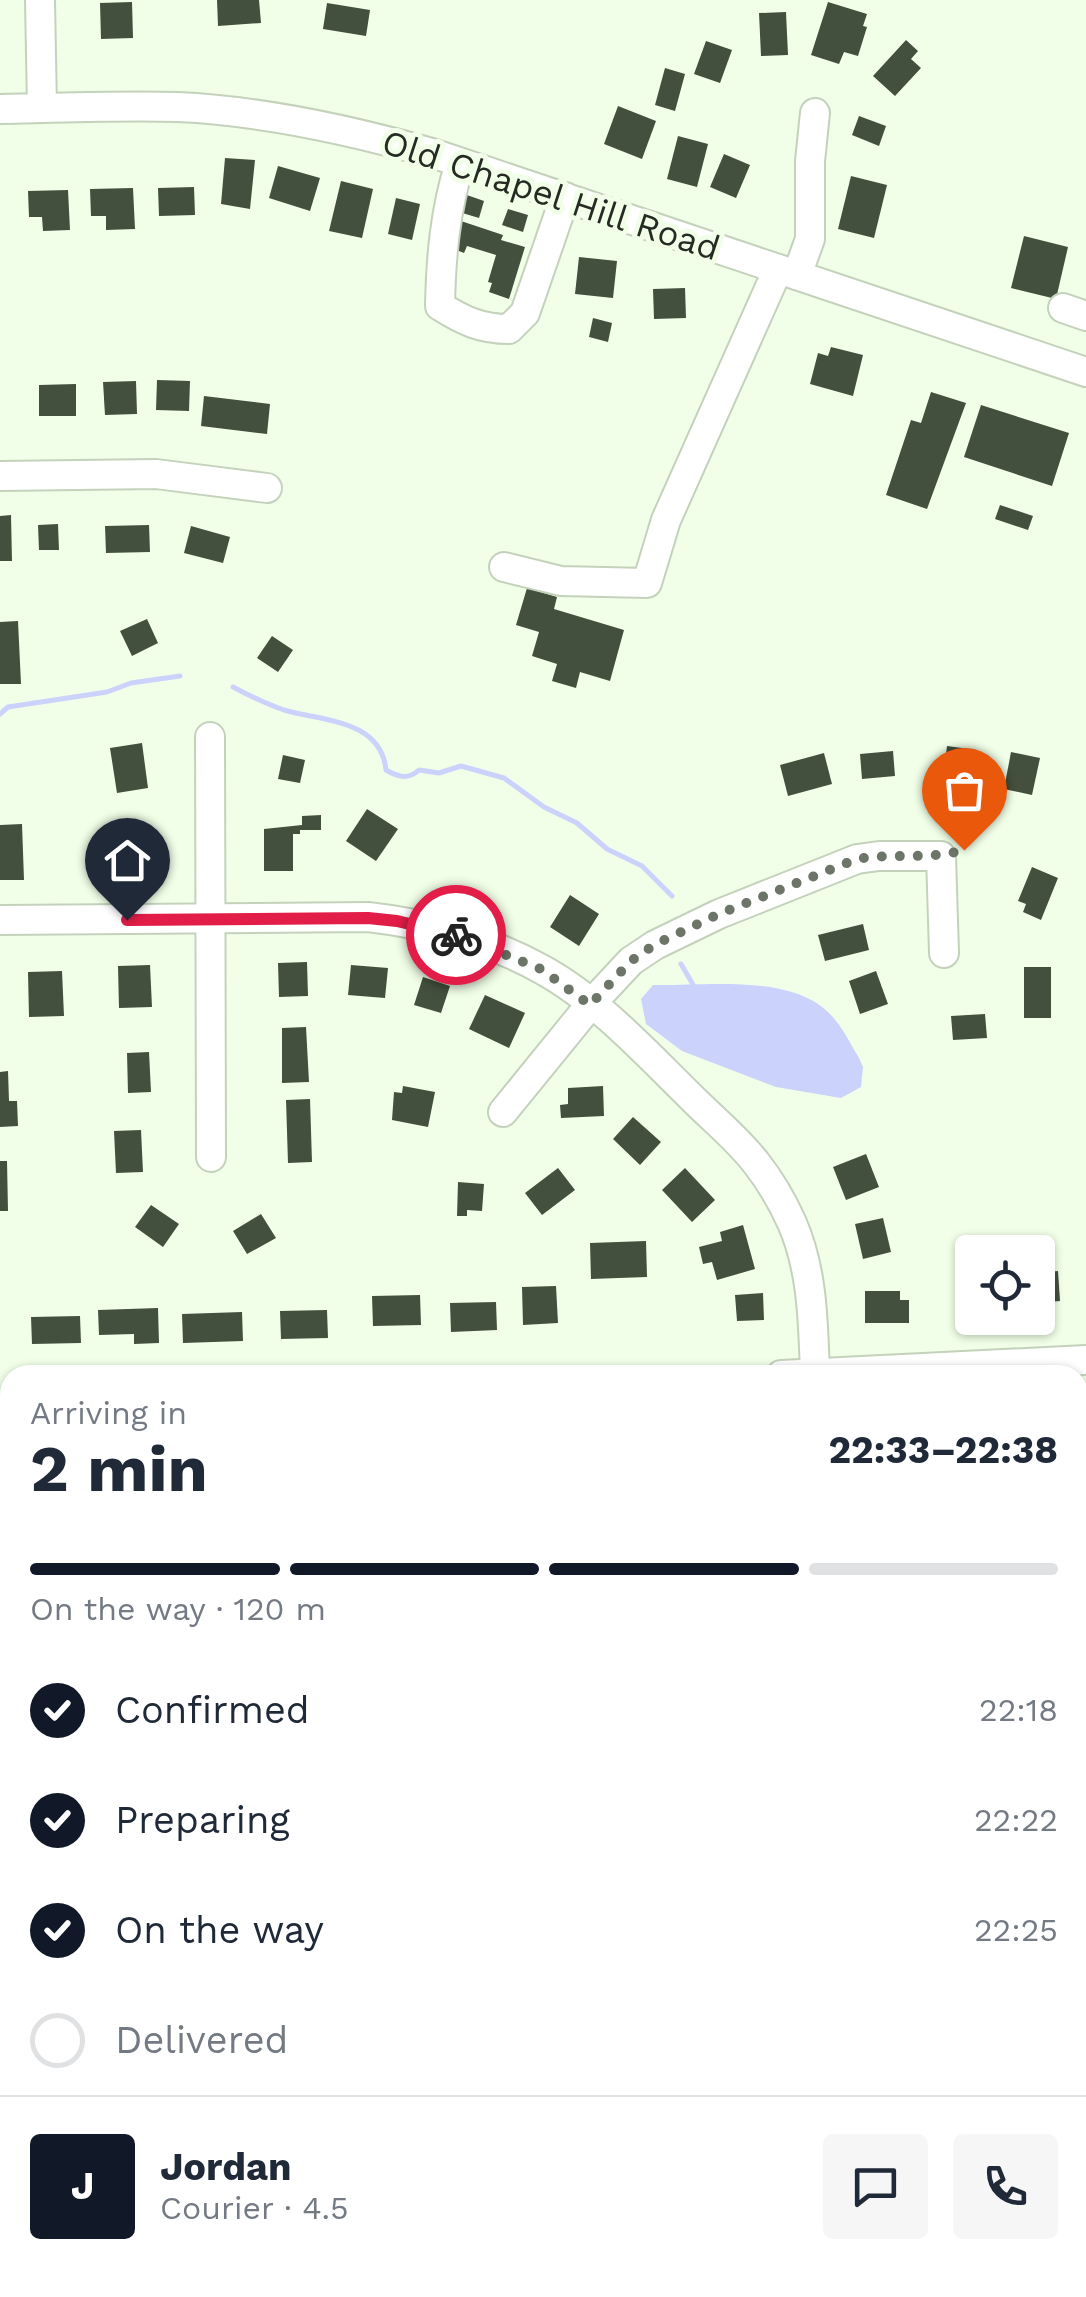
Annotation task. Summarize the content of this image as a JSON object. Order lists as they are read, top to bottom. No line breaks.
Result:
{"streets":{"street":["Old Chapel Hill Road"]},"page":{"heading":["2 min","Arriving in","22:33–22:38"],"panel":["Jordan","Courier · 4.5"],"bar":"On the way · 120 m","list":[["Confirmed","22:18"],["Preparing","22:22"],["On the way","22:25"],"Delivered"],"round":"J"}}
